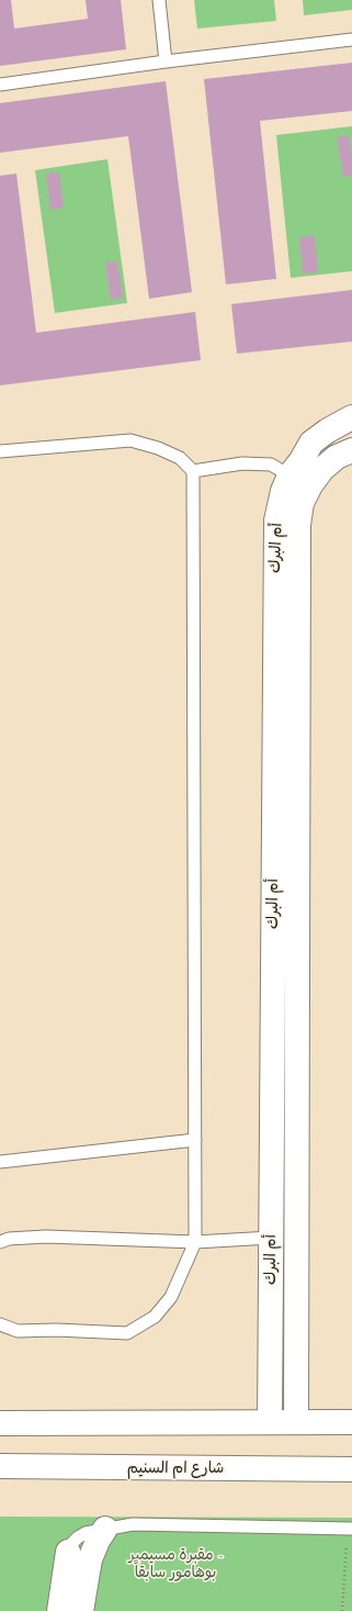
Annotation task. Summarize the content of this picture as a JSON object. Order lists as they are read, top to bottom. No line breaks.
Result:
{"streets":{"street":["أم البرك","شارع ام السنيم"]},"parks":["مقبرة مسيمير - بوهامور سابقاً"]}
